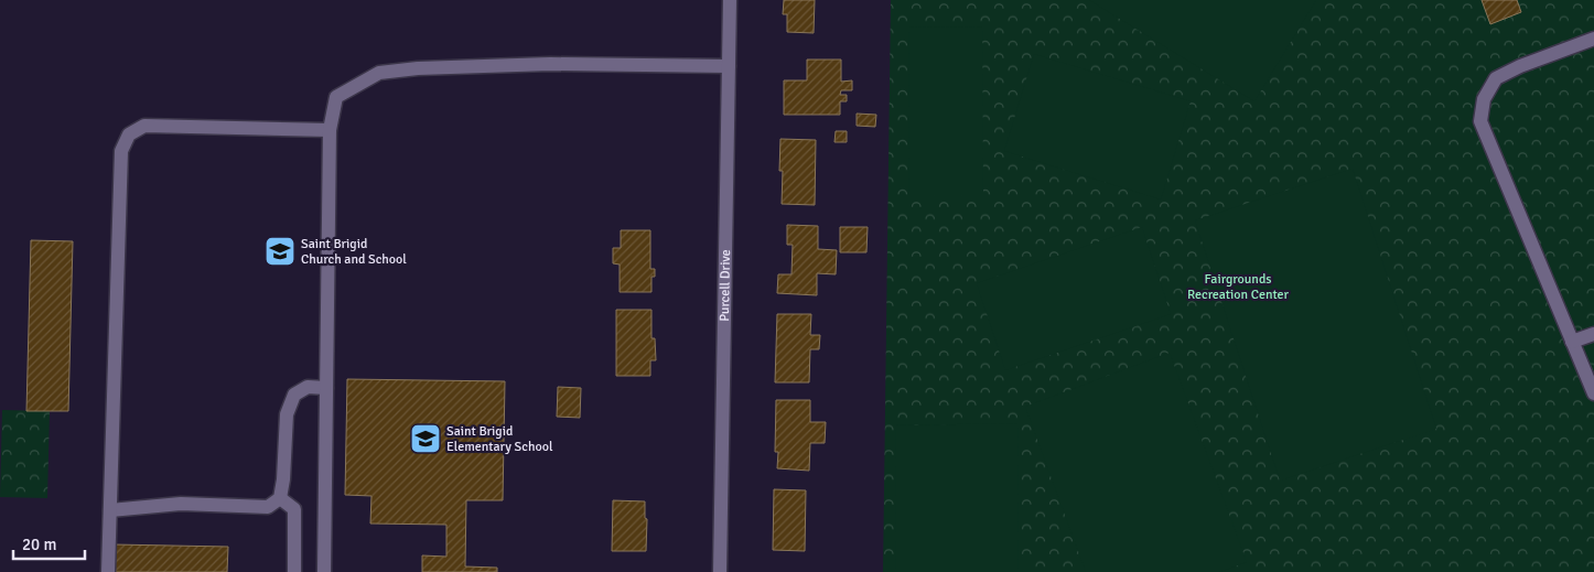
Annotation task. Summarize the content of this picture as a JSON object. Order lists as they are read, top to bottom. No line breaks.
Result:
{"streets":{"street":["Purcell Drive"]},"parks":["Fairgrounds Recreation Center"],"places":{"school or university":["Saint Brigid Church and School","Saint Brigid Elementary School"]},"scale_bar":"20 m"}
